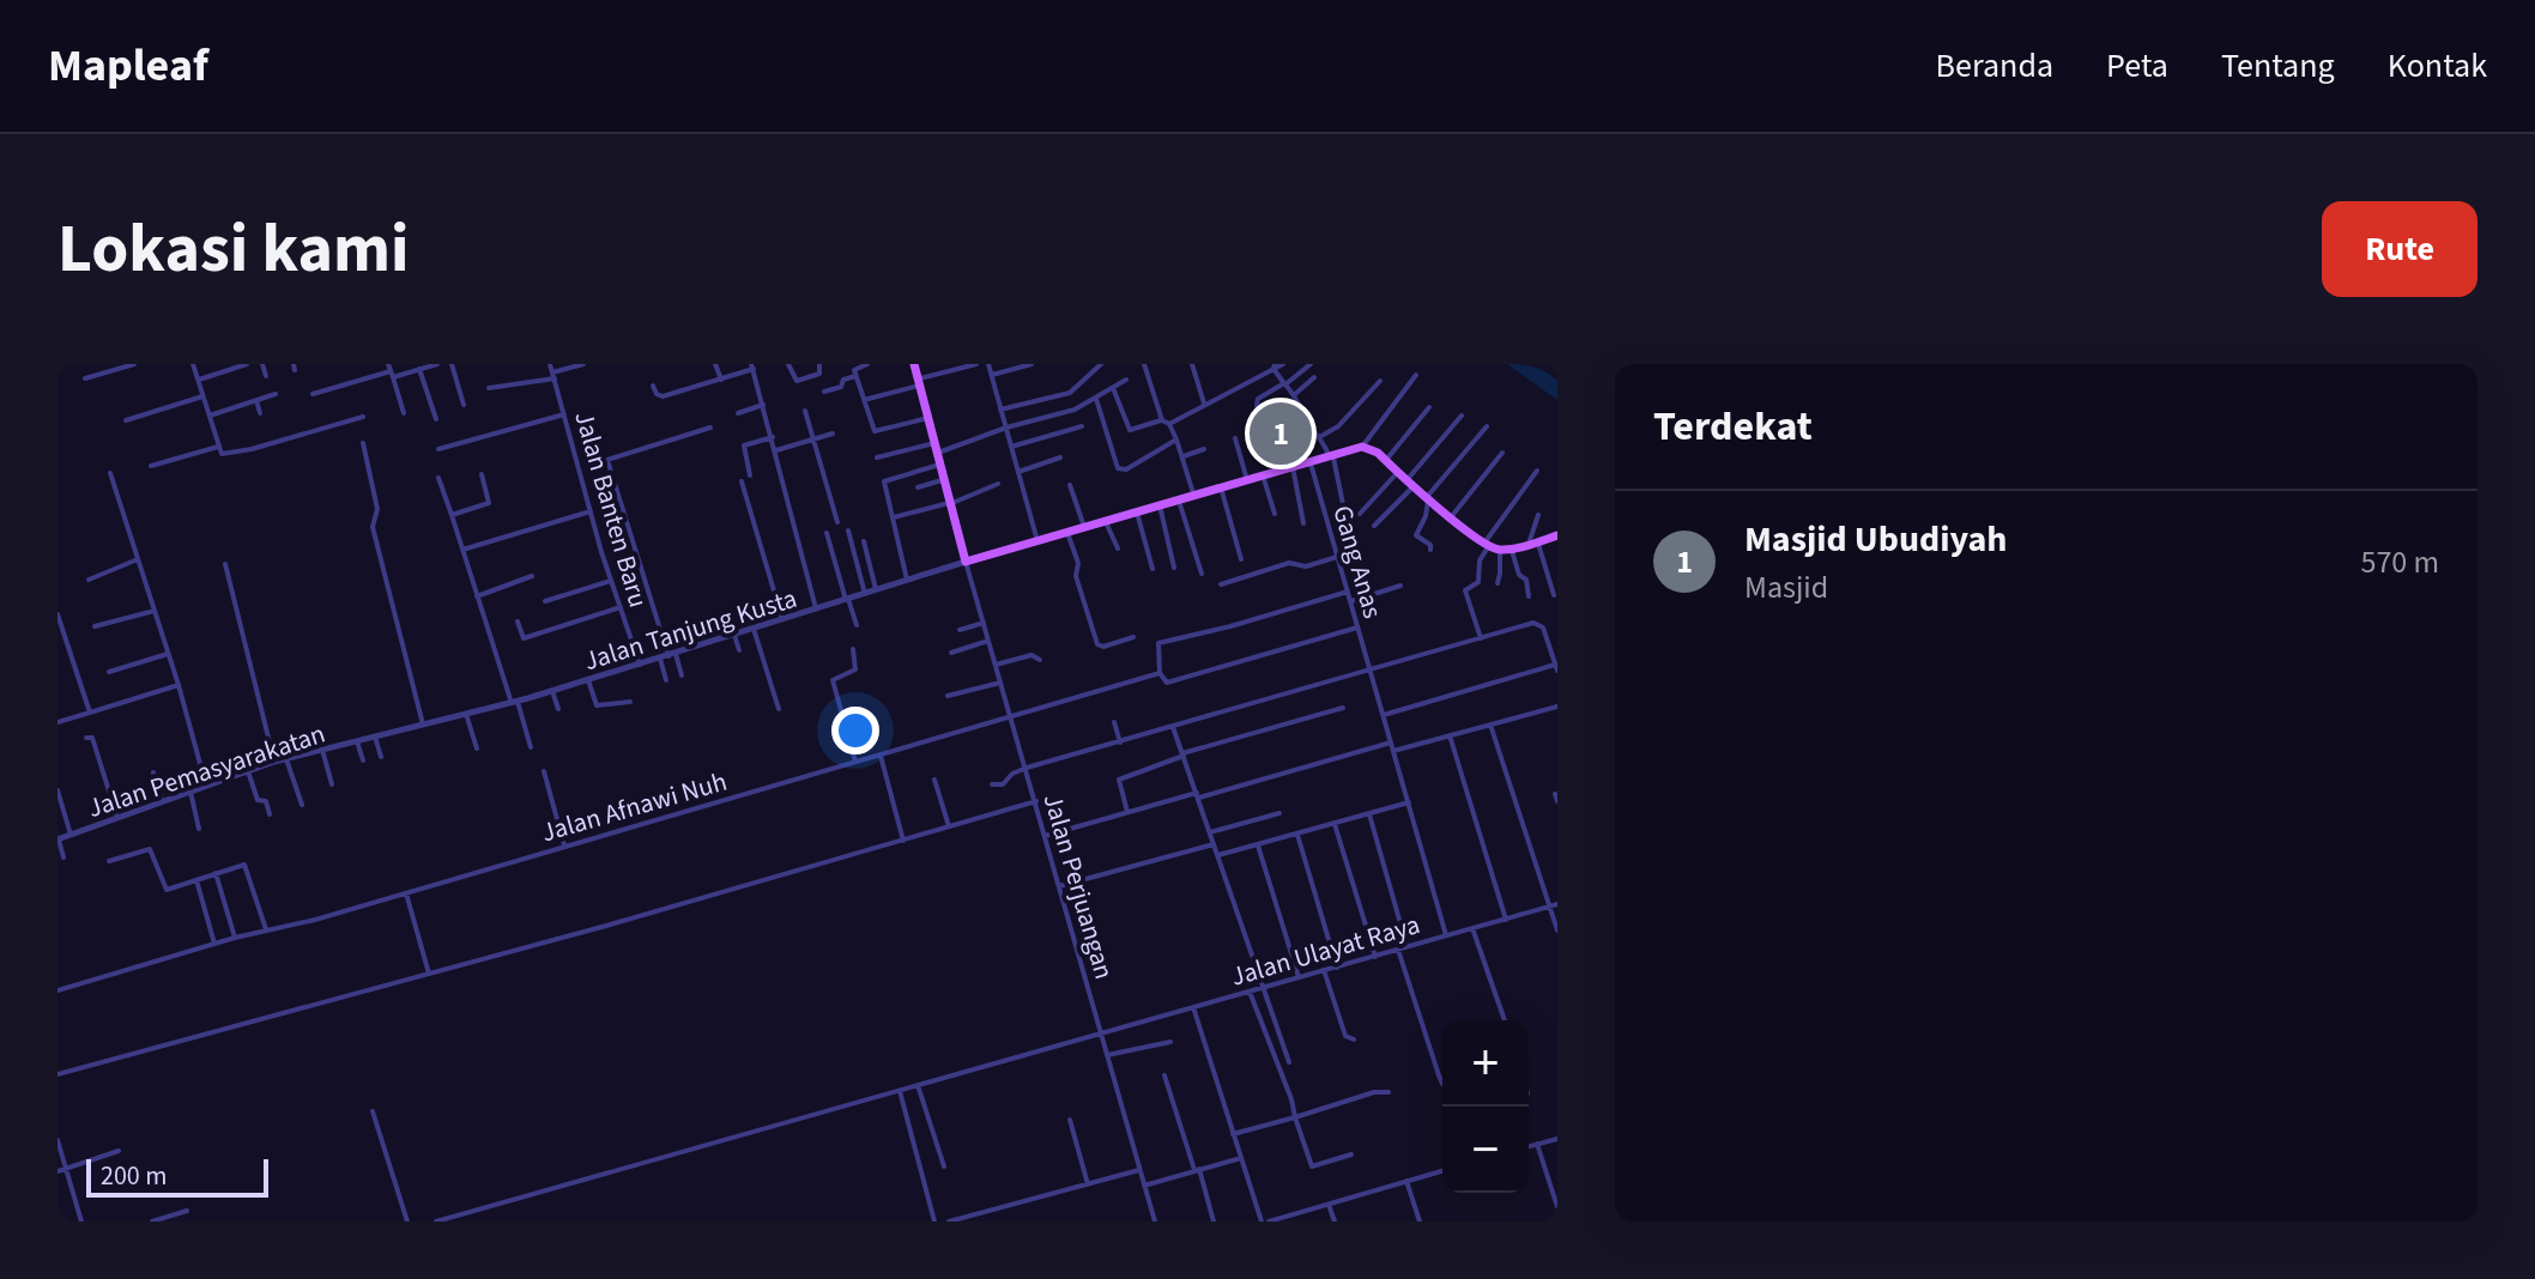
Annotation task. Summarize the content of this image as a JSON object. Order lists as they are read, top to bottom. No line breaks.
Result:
{"streets":{"street":["Jalan Banten Baru","Gang Anas","Jalan Tanjung Kusta","Jalan Pemasyarakatan","Jalan Afnawi Nuh","Jalan Perjuangan","Jalan Ulayat Raya"]},"crossings":[["Jalan Banten Baru","Jalan Tanjung Kusta"],["Gang Anas","Jalan Afnawi Nuh"],["Gang Anas","Jalan Ulayat Raya"],["Jalan Tanjung Kusta","Jalan Pemasyarakatan"],["Jalan Tanjung Kusta","Jalan Perjuangan"],["Jalan Afnawi Nuh","Jalan Perjuangan"],["Jalan Perjuangan","Jalan Ulayat Raya"]],"scale_bar":"200 m","page":{"header":"Mapleaf","nav":["Beranda","Peta","Tentang","Kontak"],"buttons":"Rute","title":"Lokasi kami","heading":"Terdekat","pins":"1","list":[{"mark":"1","name":"Masjid Ubudiyah","note":"Masjid","value":"570 m"}],"map_buttons":["+","−"],"scale":"200 m"}}
